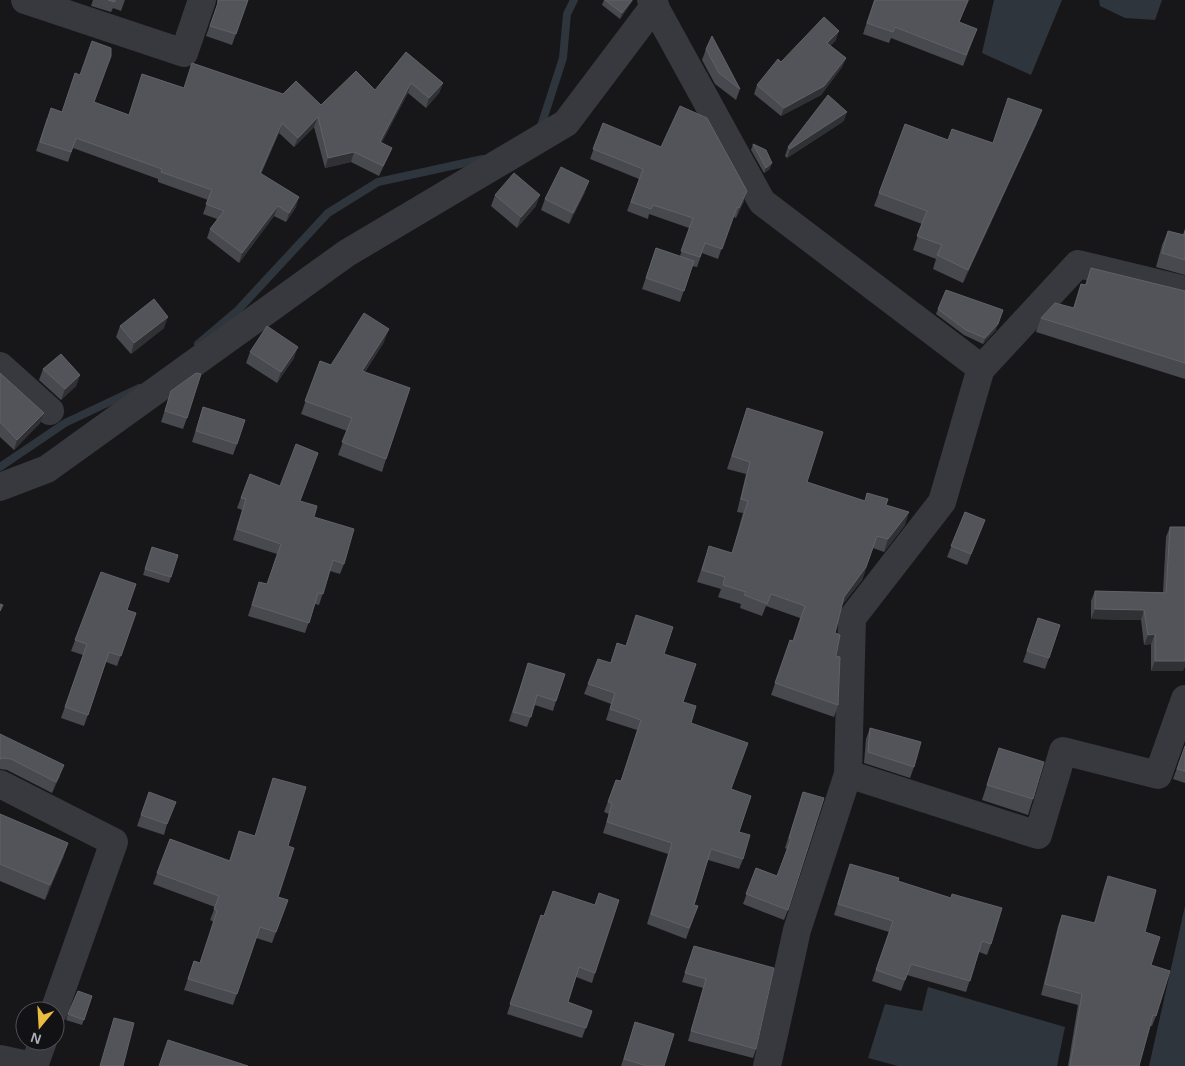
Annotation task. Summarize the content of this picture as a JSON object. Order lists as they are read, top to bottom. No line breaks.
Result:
{"north":"bottom"}
